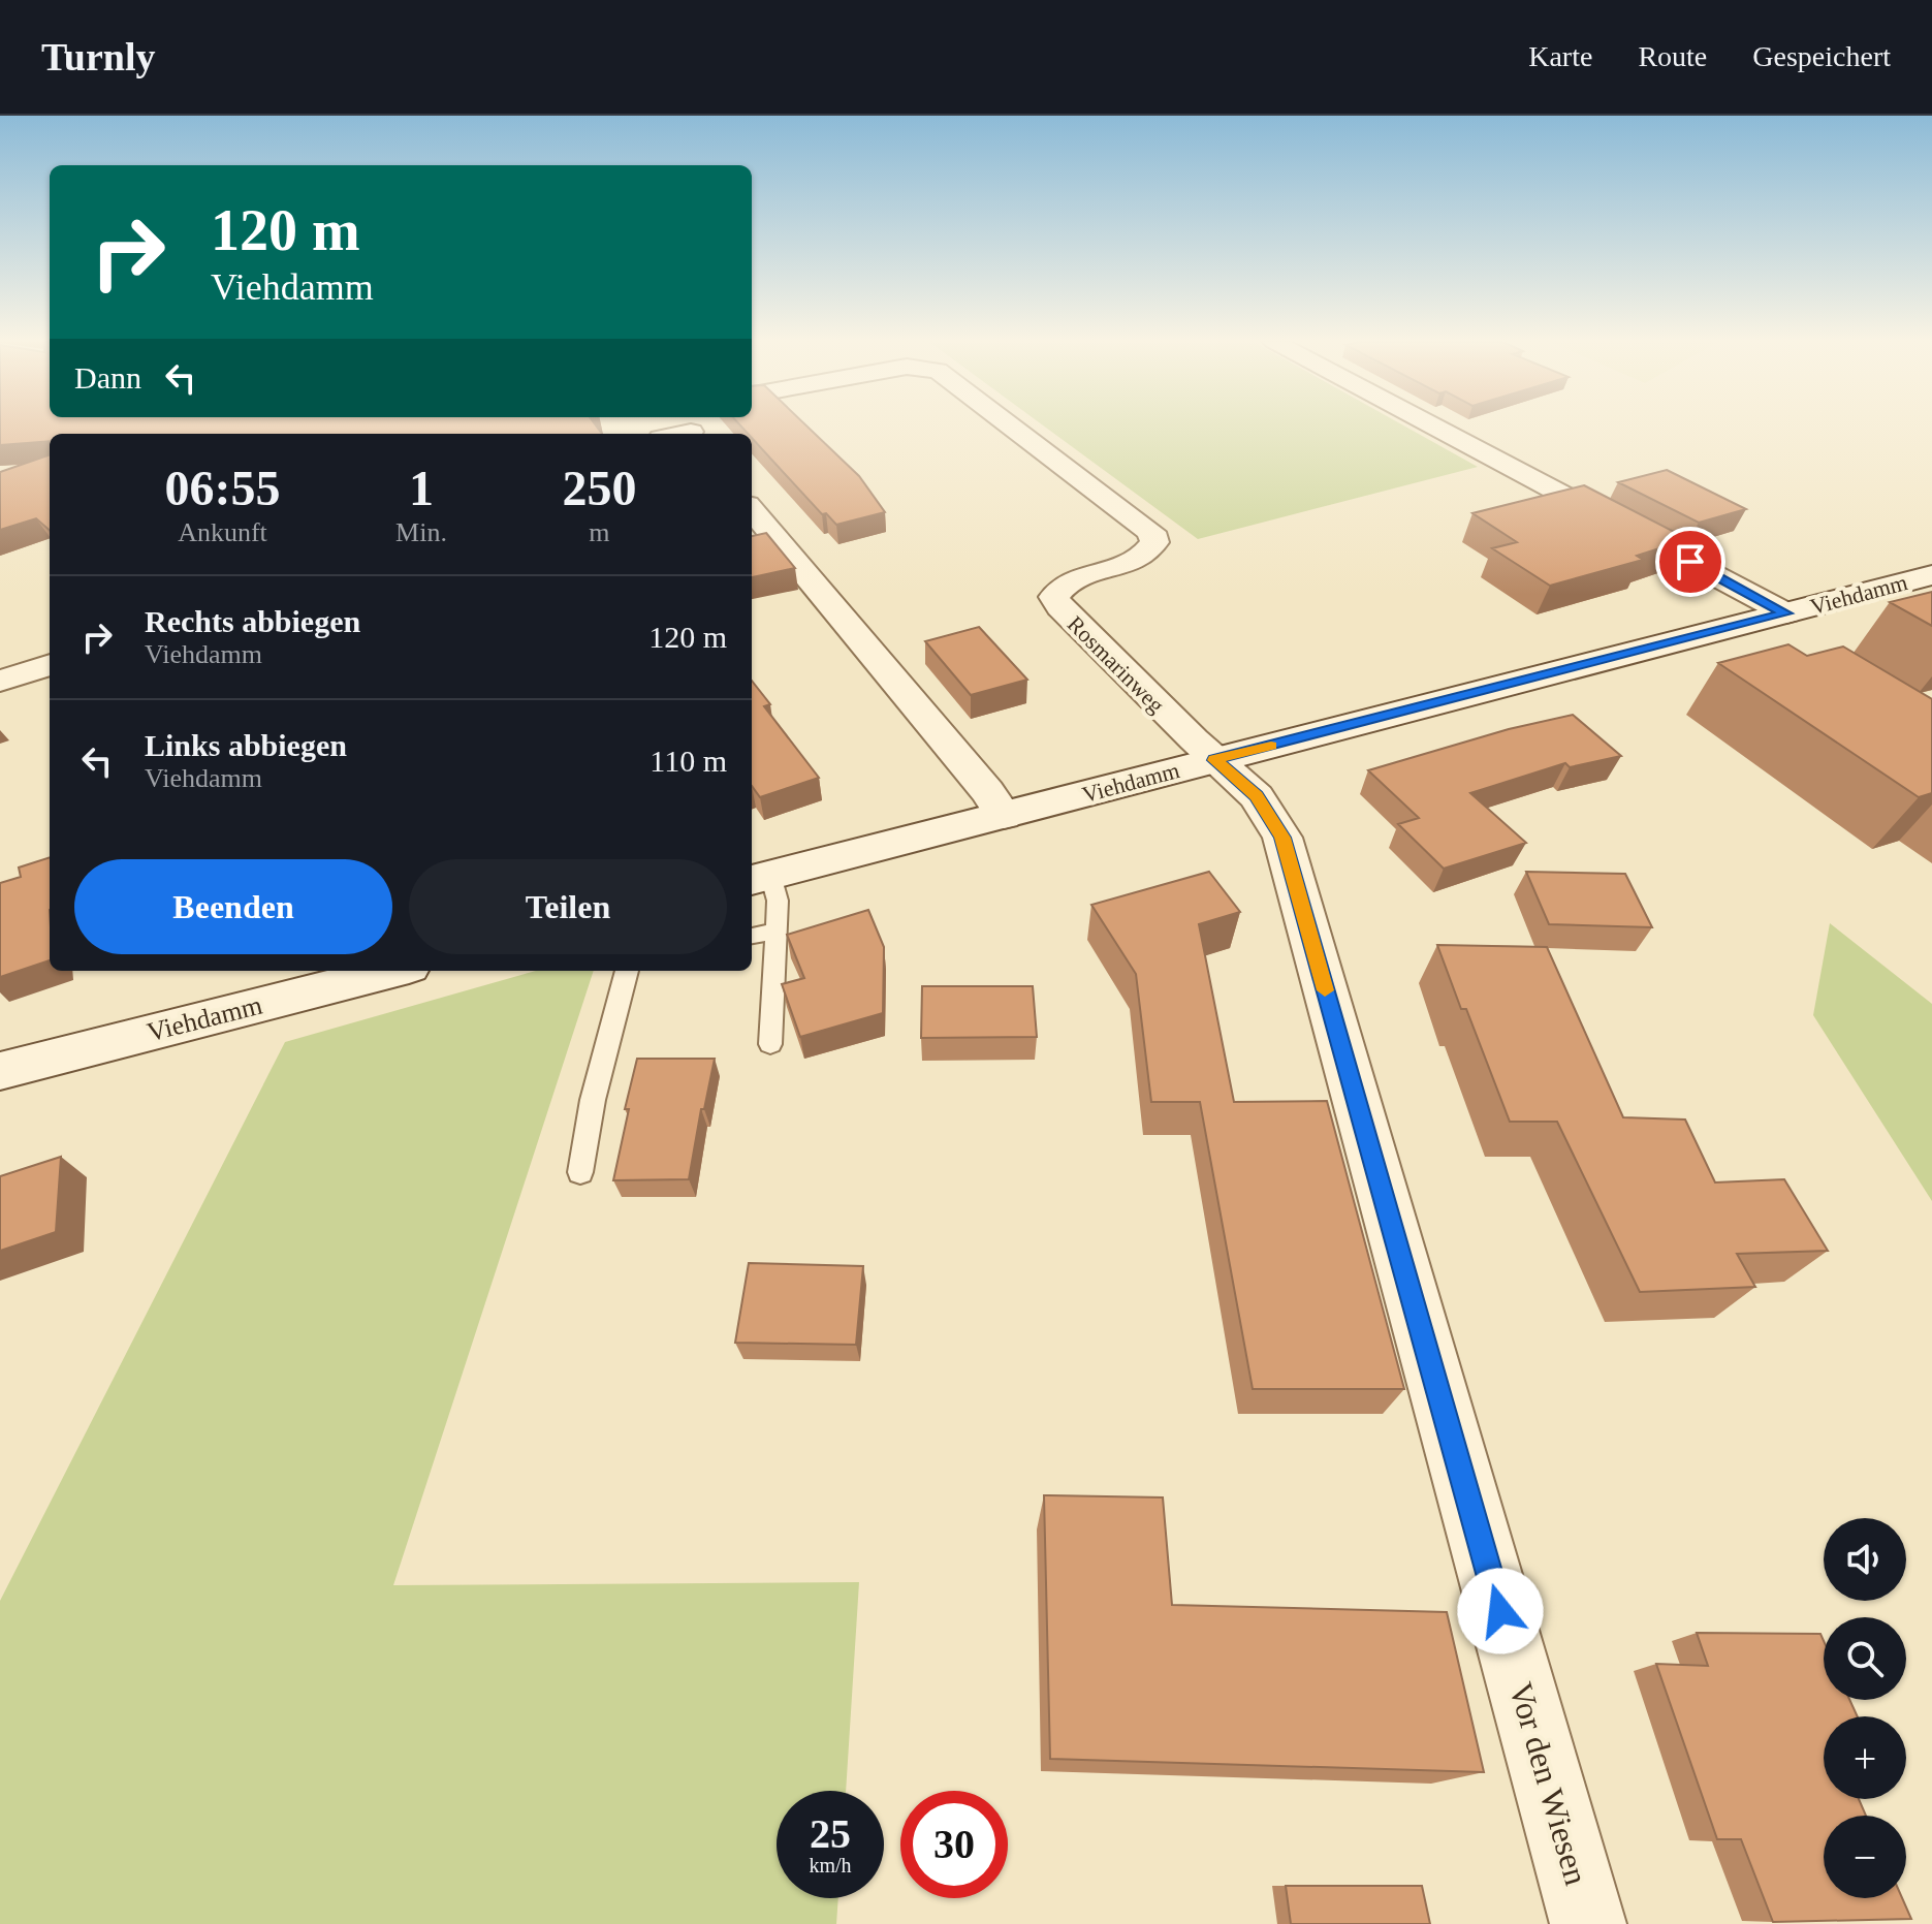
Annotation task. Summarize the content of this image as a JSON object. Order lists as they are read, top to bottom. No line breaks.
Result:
{"streets":{"street":["Viehdamm","Rosmarinweg","Vor den Wiesen"]},"crossings":[["Viehdamm","Rosmarinweg"],["Viehdamm","Vor den Wiesen"],["Rosmarinweg","Vor den Wiesen"]],"page":{"header":"Turnly","nav":["Karte","Route","Gespeichert"],"turn":["120 m","Viehdamm"],"then":"Dann","eta":["06:55","Ankunft","1","Min.","250","m"],"list":[{"name":"Rechts abbiegen","note":"Viehdamm","value":"120 m"},{"name":"Links abbiegen","note":"Viehdamm","value":"110 m"}],"buttons":["Beenden","Teilen"],"map_buttons":["+","−"],"speed":"25 km/h","limit":"30"}}
